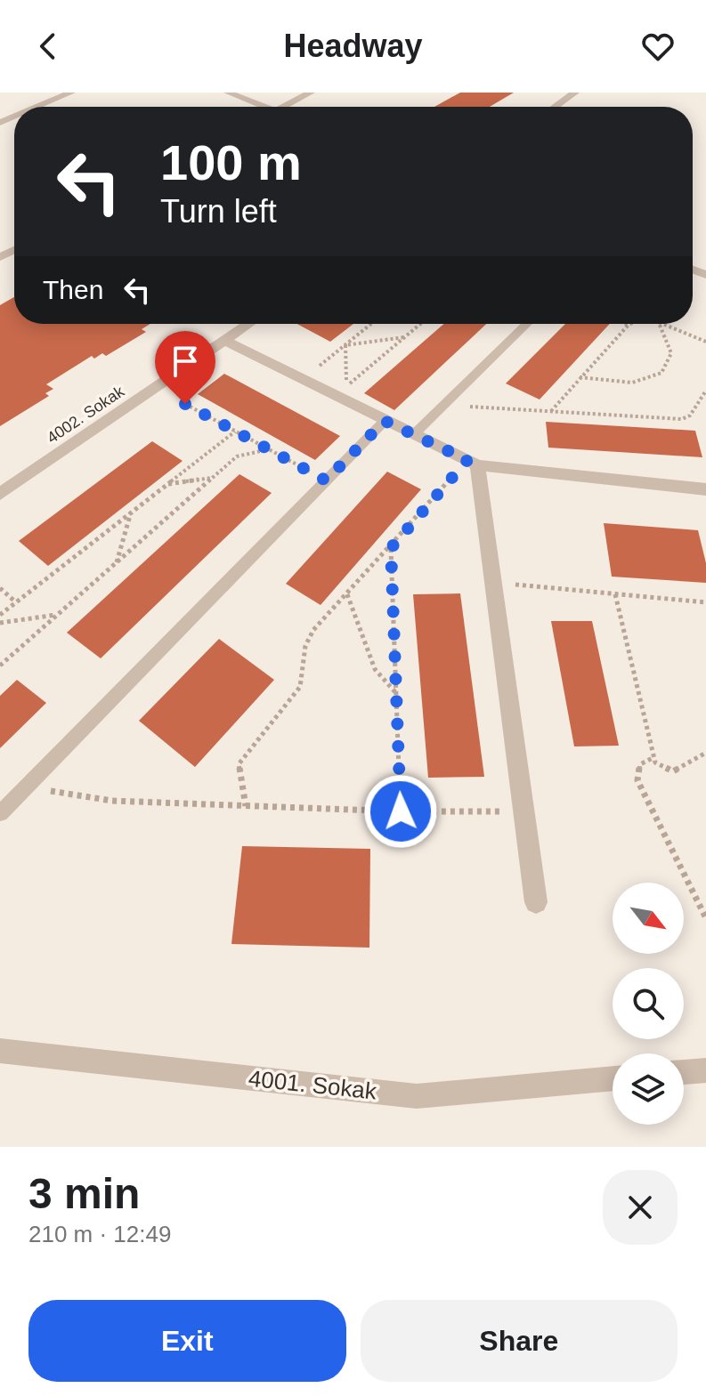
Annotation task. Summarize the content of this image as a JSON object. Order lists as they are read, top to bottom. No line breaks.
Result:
{"streets":{"street":["4002. Sokak","4001. Sokak"]},"north":"bottom right","page":{"header":"Headway","turn":["100 m","Turn left"],"then":"Then","heading":["3 min","210 m · 12:49"],"buttons":["Exit","Share"]}}
